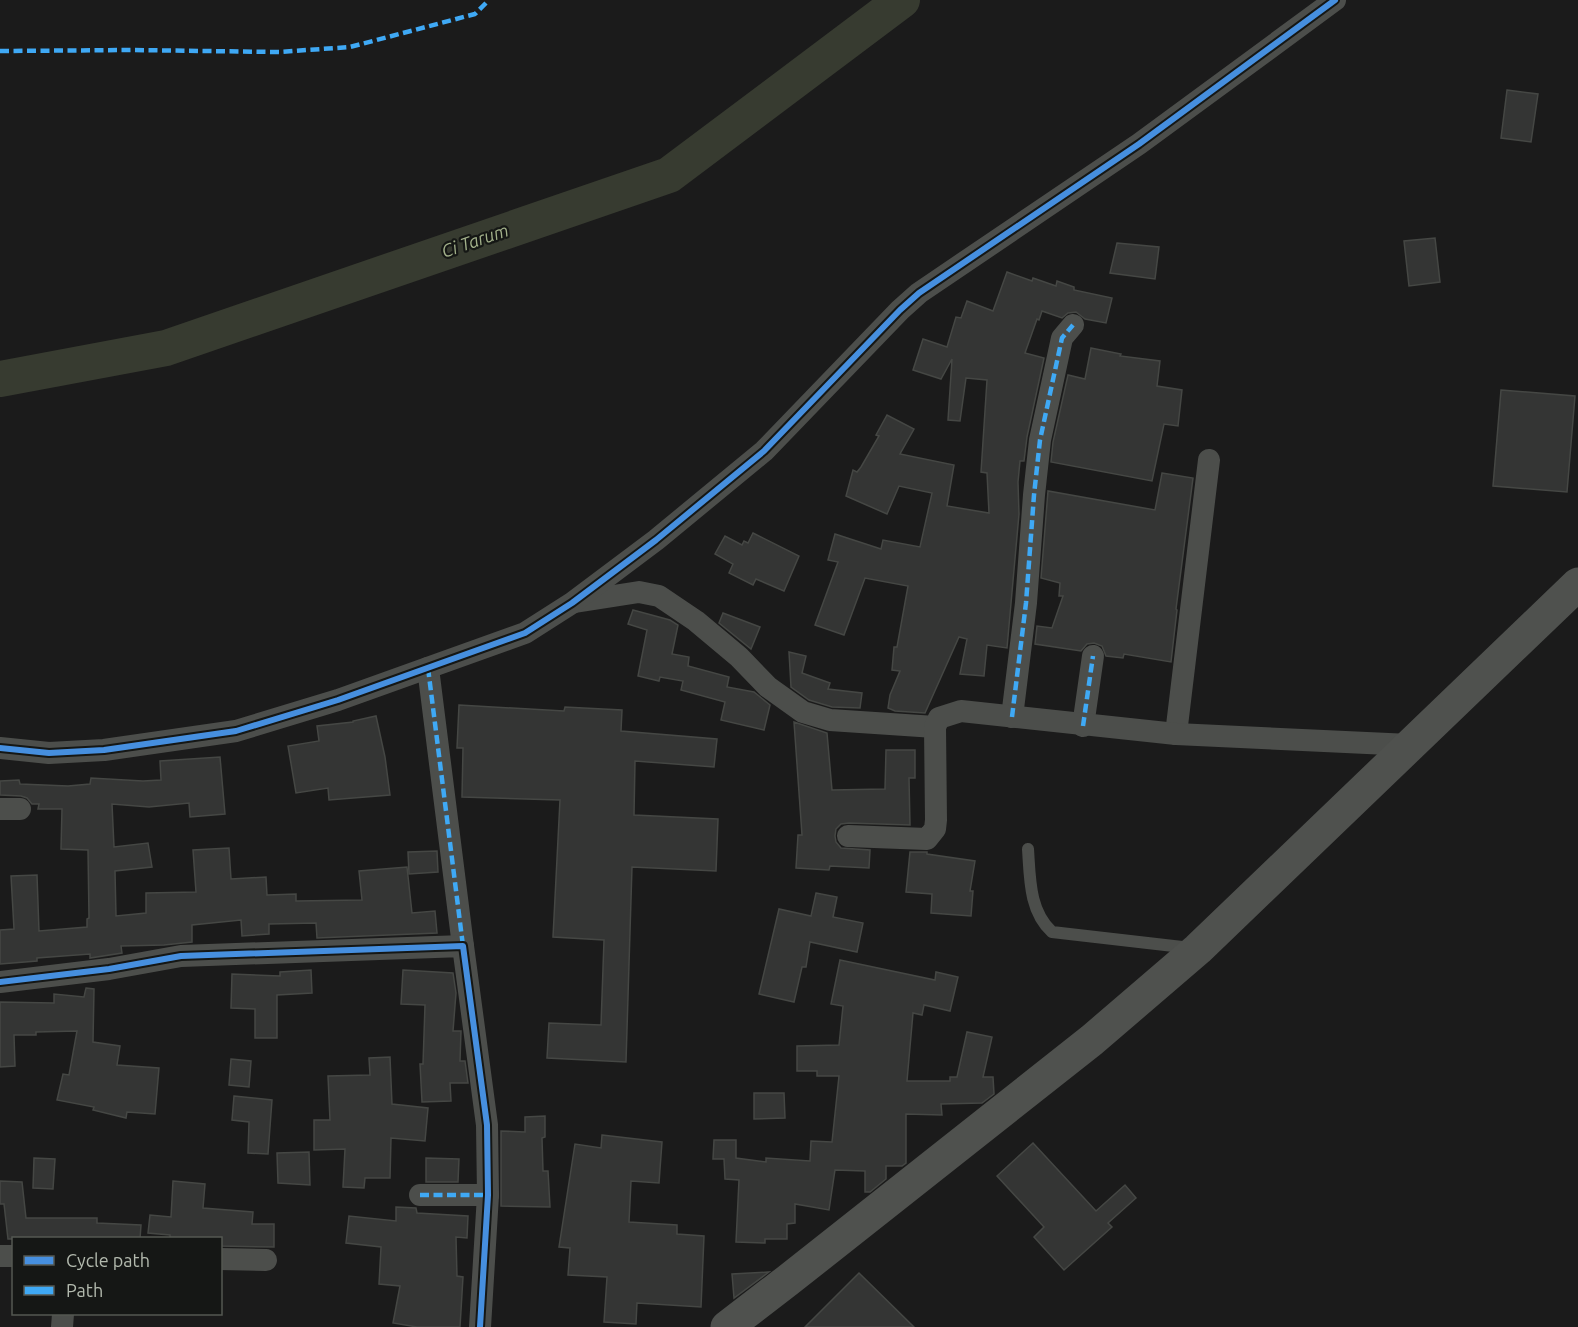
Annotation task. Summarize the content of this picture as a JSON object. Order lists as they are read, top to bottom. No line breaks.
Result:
{"water":["Ci Tarum"],"legend":["Cycle path","Path"]}
